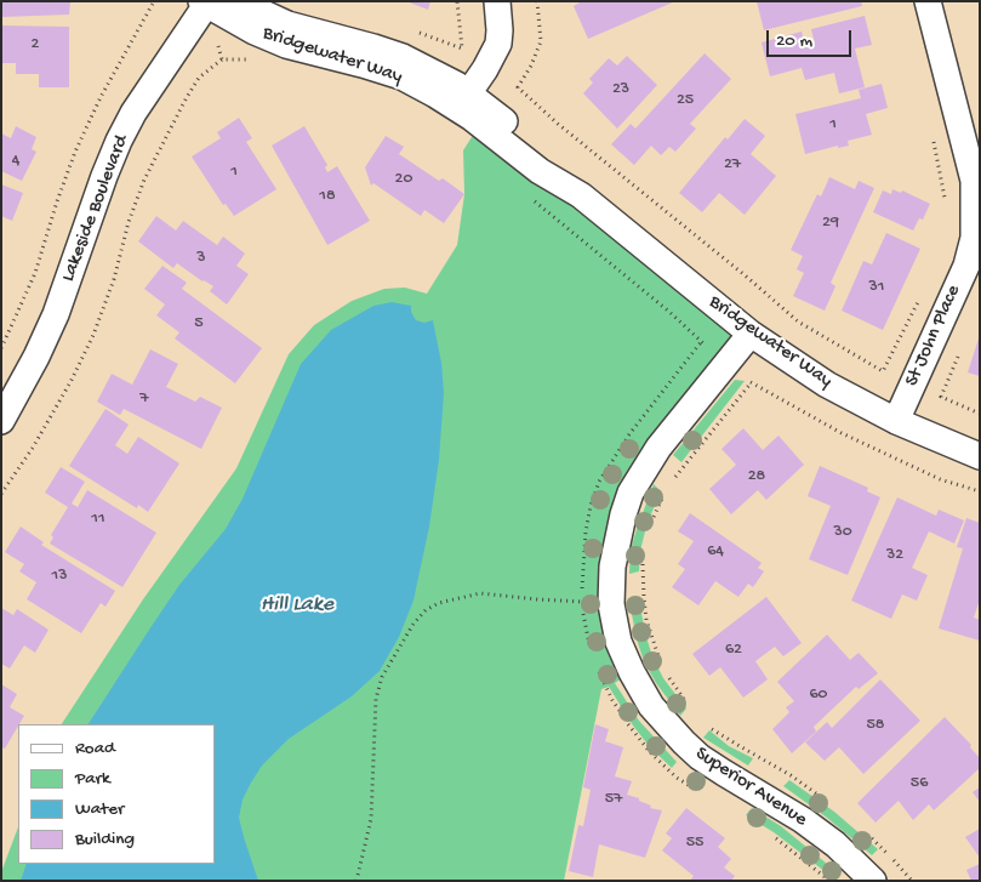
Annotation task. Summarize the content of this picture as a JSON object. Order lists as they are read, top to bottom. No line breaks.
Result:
{"streets":{"street":["Bridgewater Way","Lakeside Boulevard","St John Place","Superior Avenue"]},"crossings":[["Bridgewater Way","Lakeside Boulevard"],["Bridgewater Way","St John Place"],["Bridgewater Way","Superior Avenue"]],"water":["Hill Lake"],"house_numbers":["2","23","25","1","4","27","1","20","18","29","3","31","5","7","28","11","30","64","32","13","62","60","58","56","57","55"],"legend":["Road","Park","Water","Building"],"scale_bar":"20 m"}
